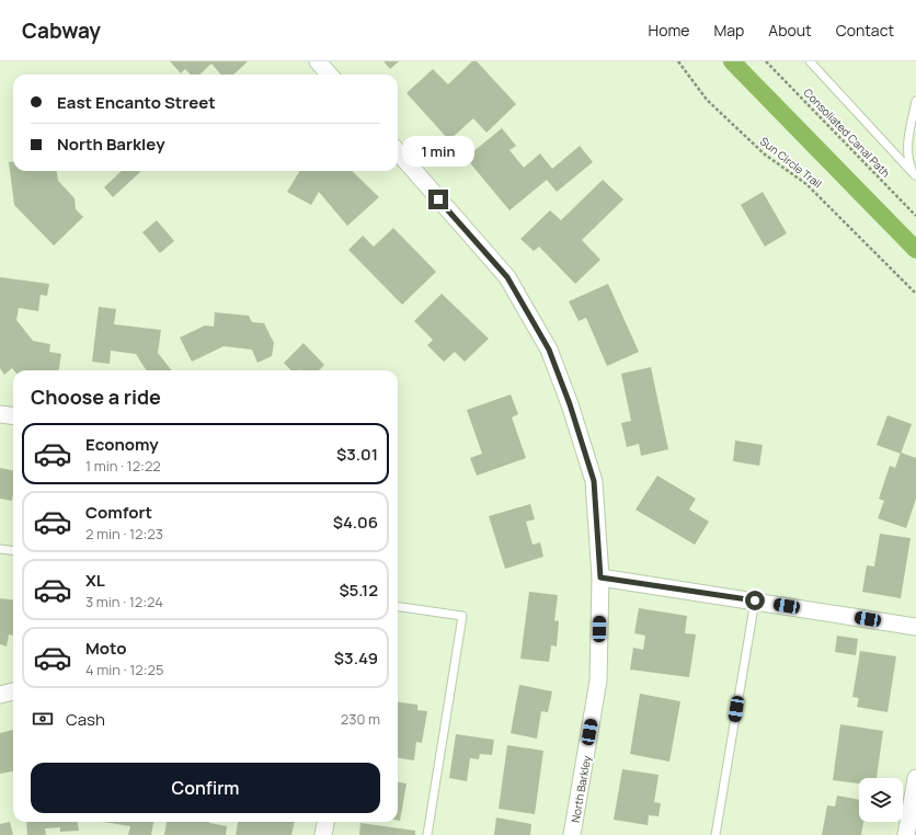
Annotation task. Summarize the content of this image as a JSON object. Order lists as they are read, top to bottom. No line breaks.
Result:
{"streets":{"street":["North Barkley"],"path":["Consoliated Canal Path","Sun Circle Trail"]},"page":{"header":"Cabway","nav":["Home","Map","About","Contact"],"banner":["East Encanto Street","North Barkley"],"bubble":"1 min","heading":"Choose a ride","list":[{"name":"Economy","note":"1 min · 12:22","value":"$3.01"},{"name":"Comfort","note":"2 min · 12:23","value":"$4.06"},{"name":"XL","note":"3 min · 12:24","value":"$5.12"},{"name":"Moto","note":"4 min · 12:25","value":"$3.49"}],"pay":["Cash","230 m"],"buttons":"Confirm"}}
